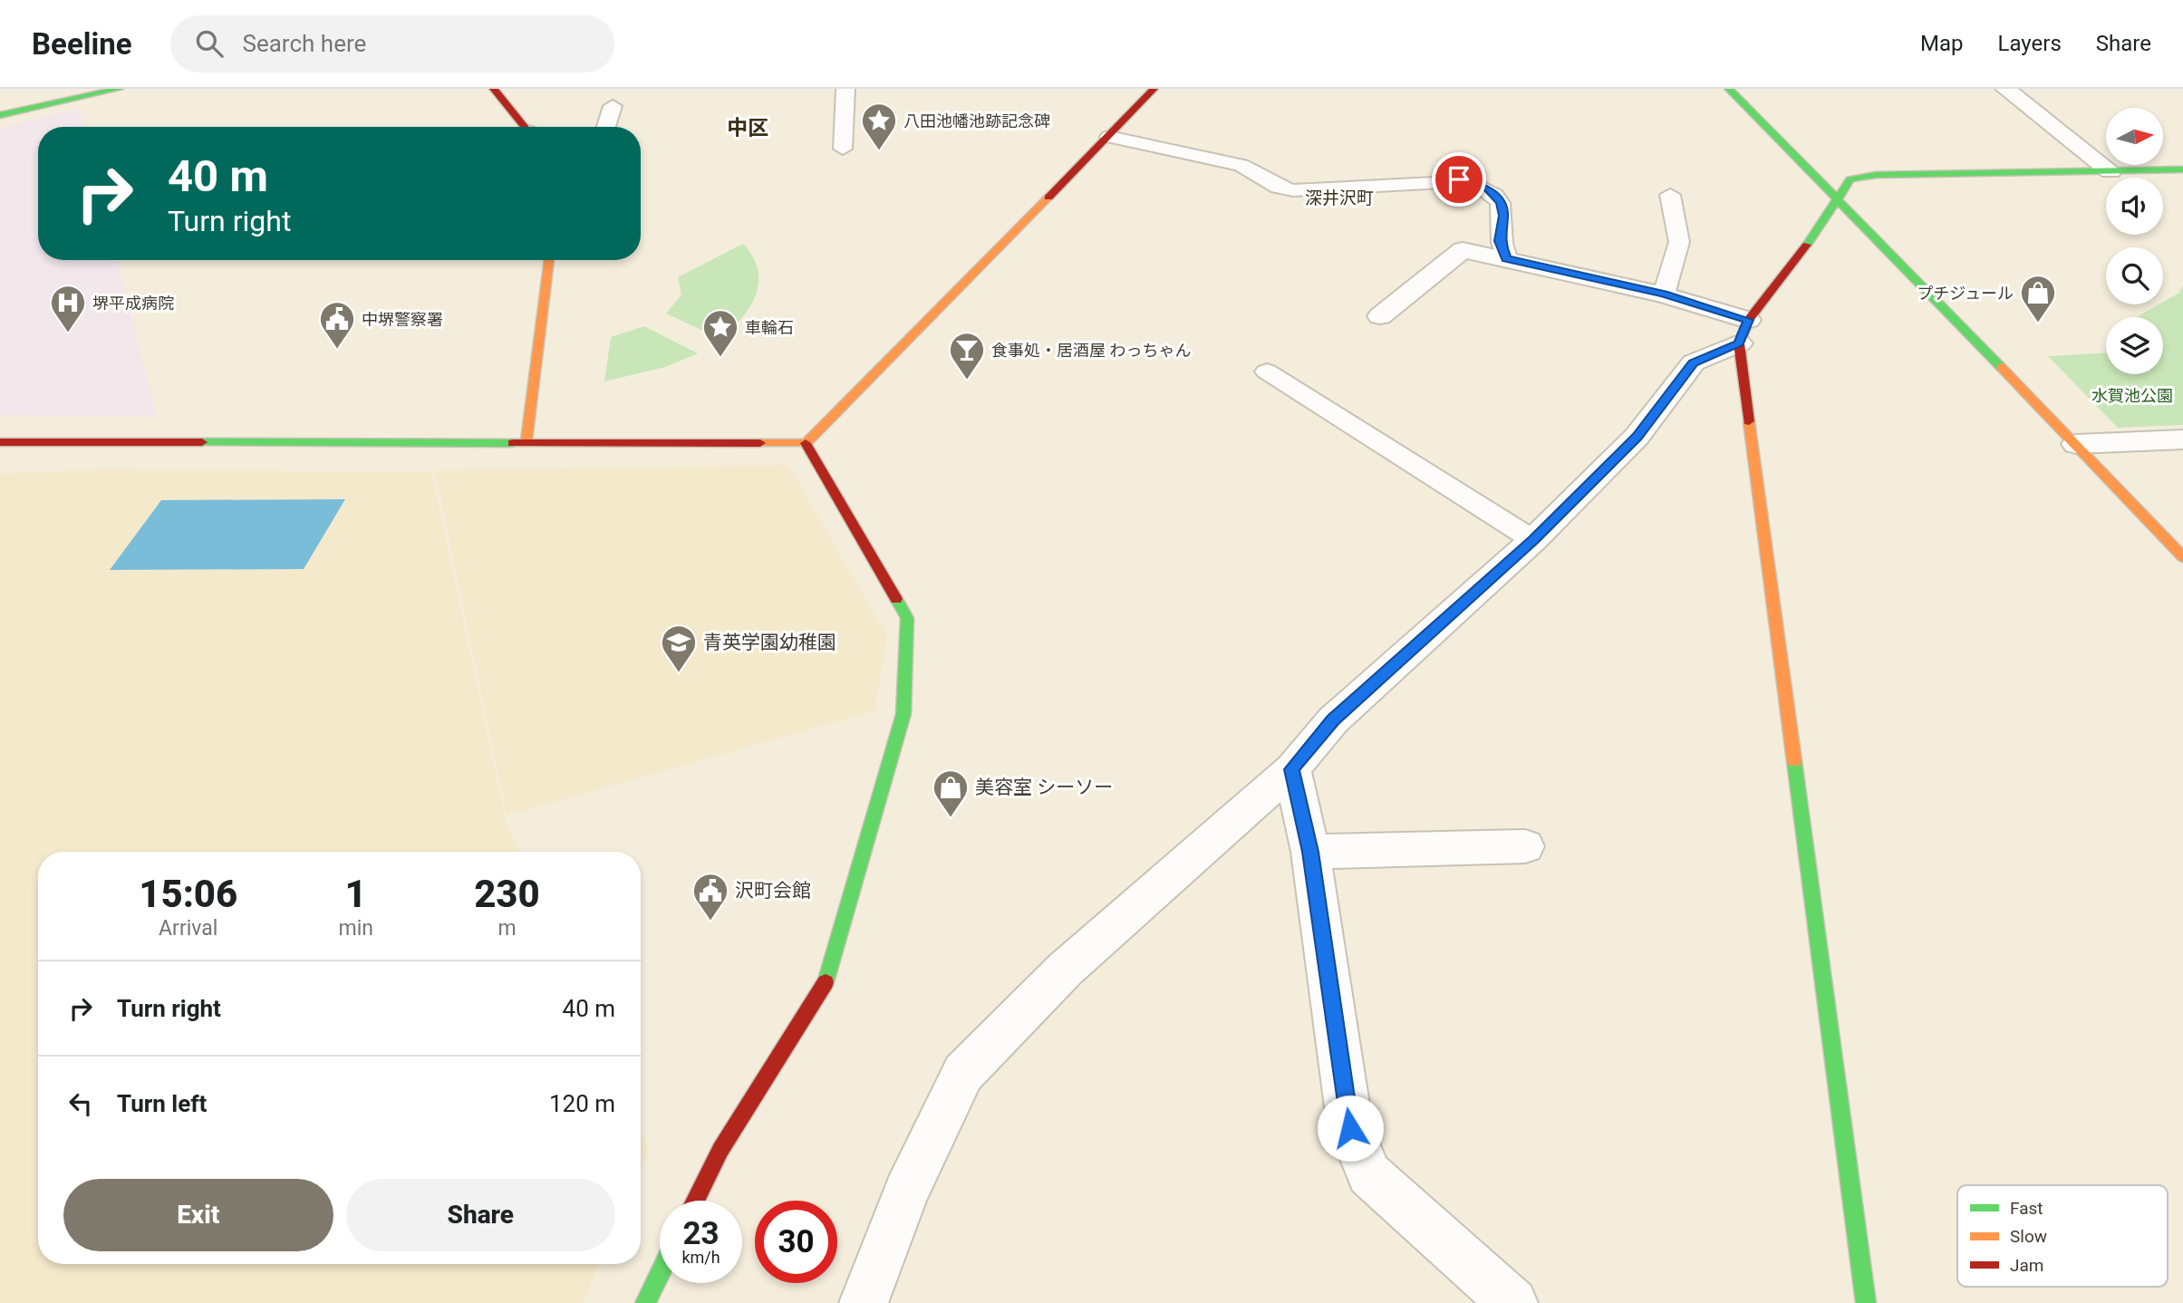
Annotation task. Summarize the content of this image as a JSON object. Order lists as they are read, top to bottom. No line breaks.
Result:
{"districts":["中区","深井沢町"],"parks":["水賀池公園"],"places":{"place":["八田池幡池跡記念碑","車輪石"],"shop":["プチジュール","美容室 シーソー"],"hospital":["堺平成病院"],"public building":["中堺警察署","沢町会館"],"bar":["食事処・居酒屋 わっちゃん"],"school or university":["青英学園幼稚園"]},"legend":["Fast","Slow","Jam"],"north":"right","page":{"header":"Beeline","search":"Search here","nav":["Map","Layers","Share"],"turn":["40 m","Turn right"],"eta":["15:06","Arrival","1","min","230","m"],"list":[{"name":"Turn right","value":"40 m"},{"name":"Turn left","value":"120 m"}],"buttons":["Exit","Share"],"speed":"23 km/h","limit":"30"}}
